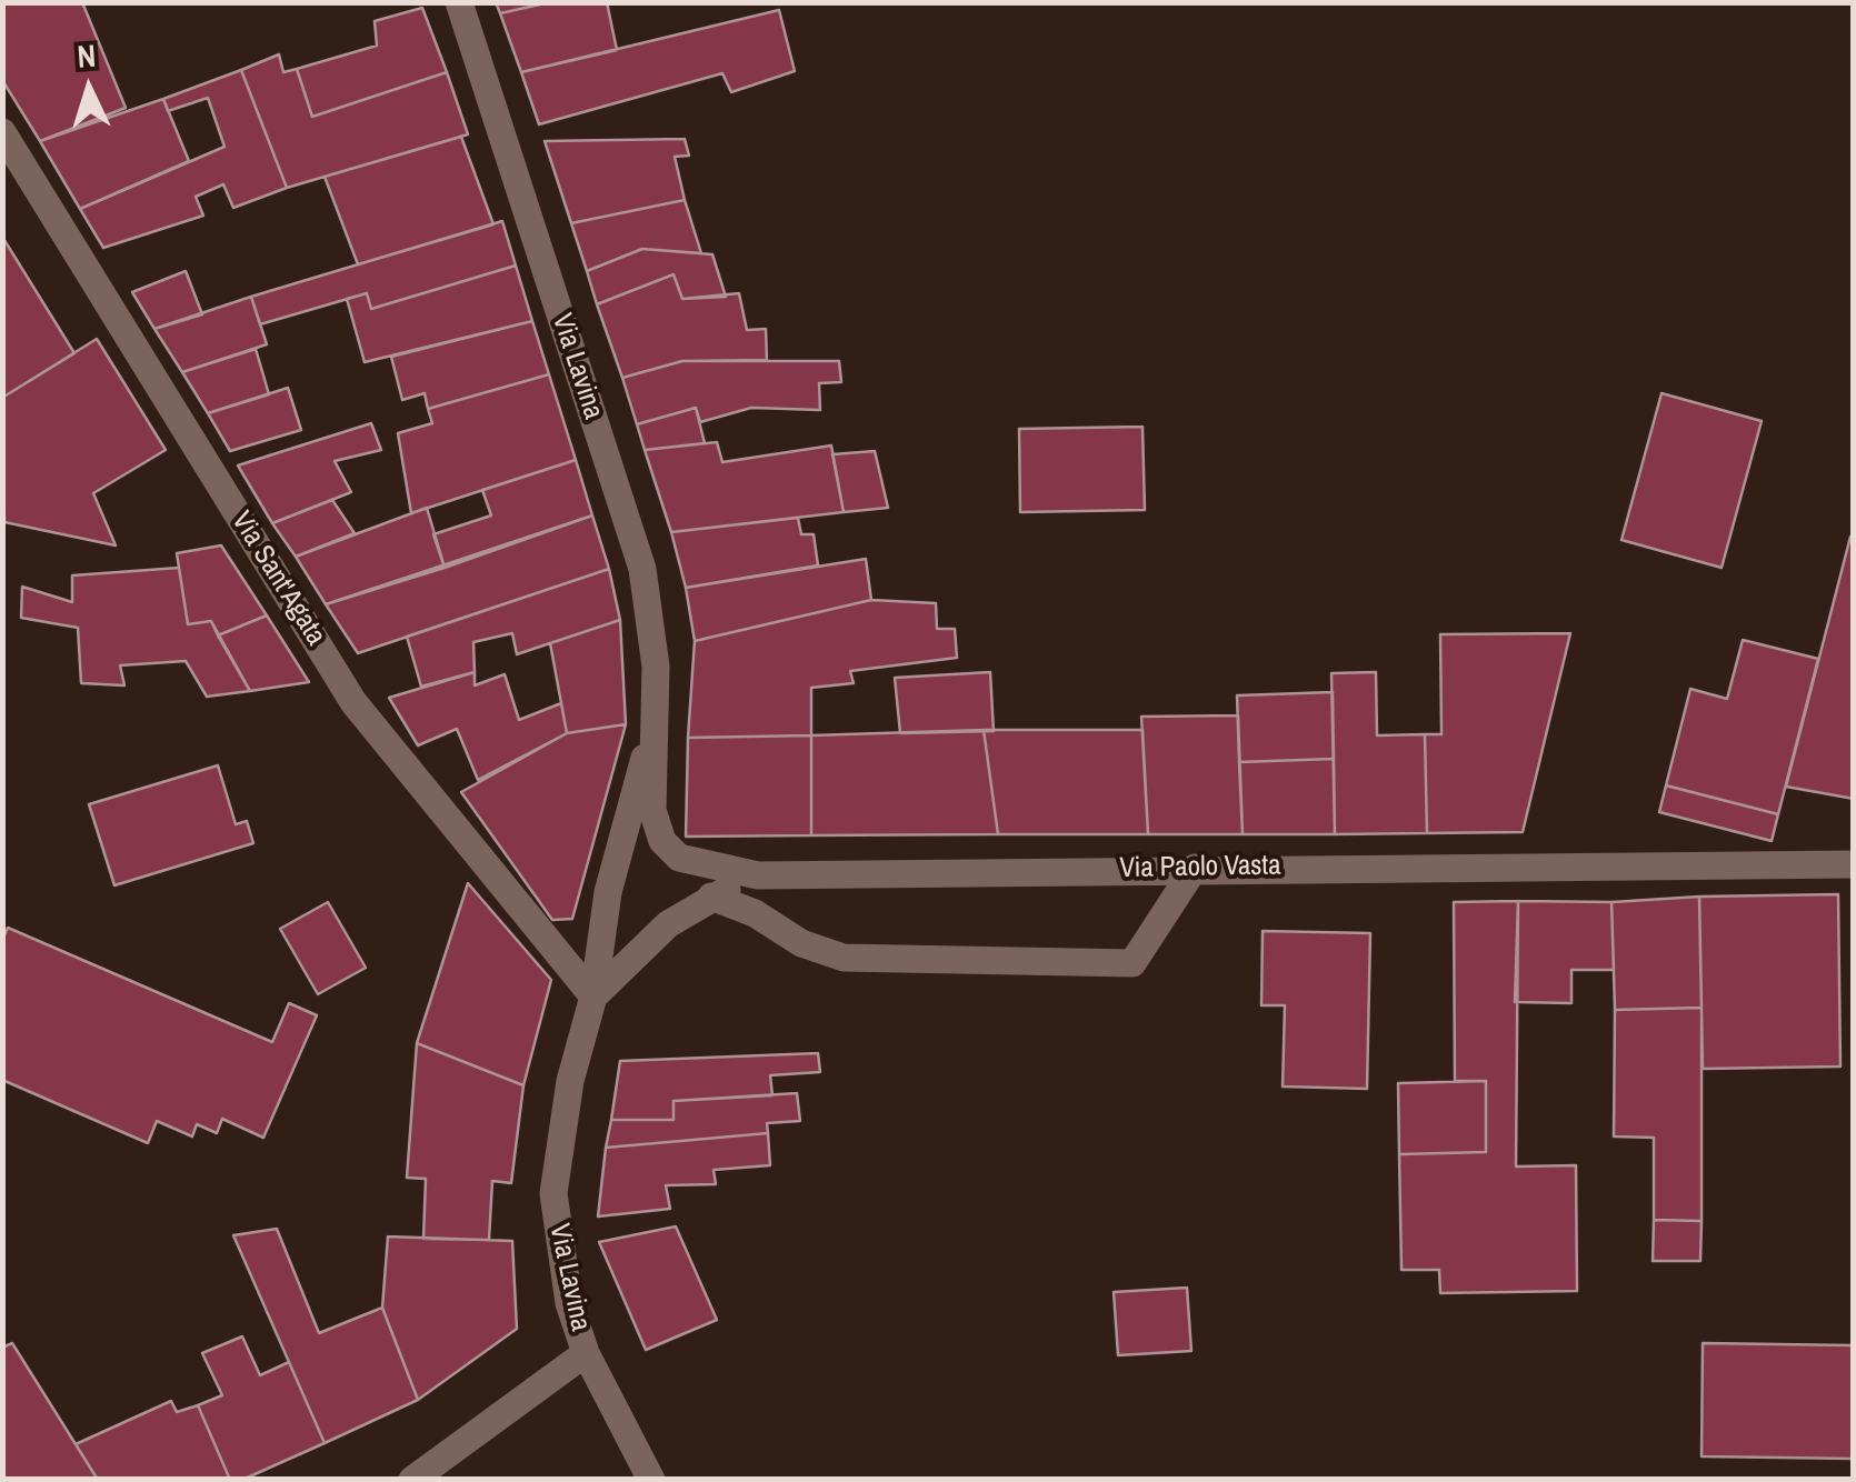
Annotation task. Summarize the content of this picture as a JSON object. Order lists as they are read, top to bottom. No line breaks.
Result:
{"streets":{"street":["Via Lavina","Via Sant'Agata","Via Paolo Vasta"]},"crossings":[["Via Lavina","Via Sant'Agata"],["Via Lavina","Via Paolo Vasta"]],"north":"top"}
